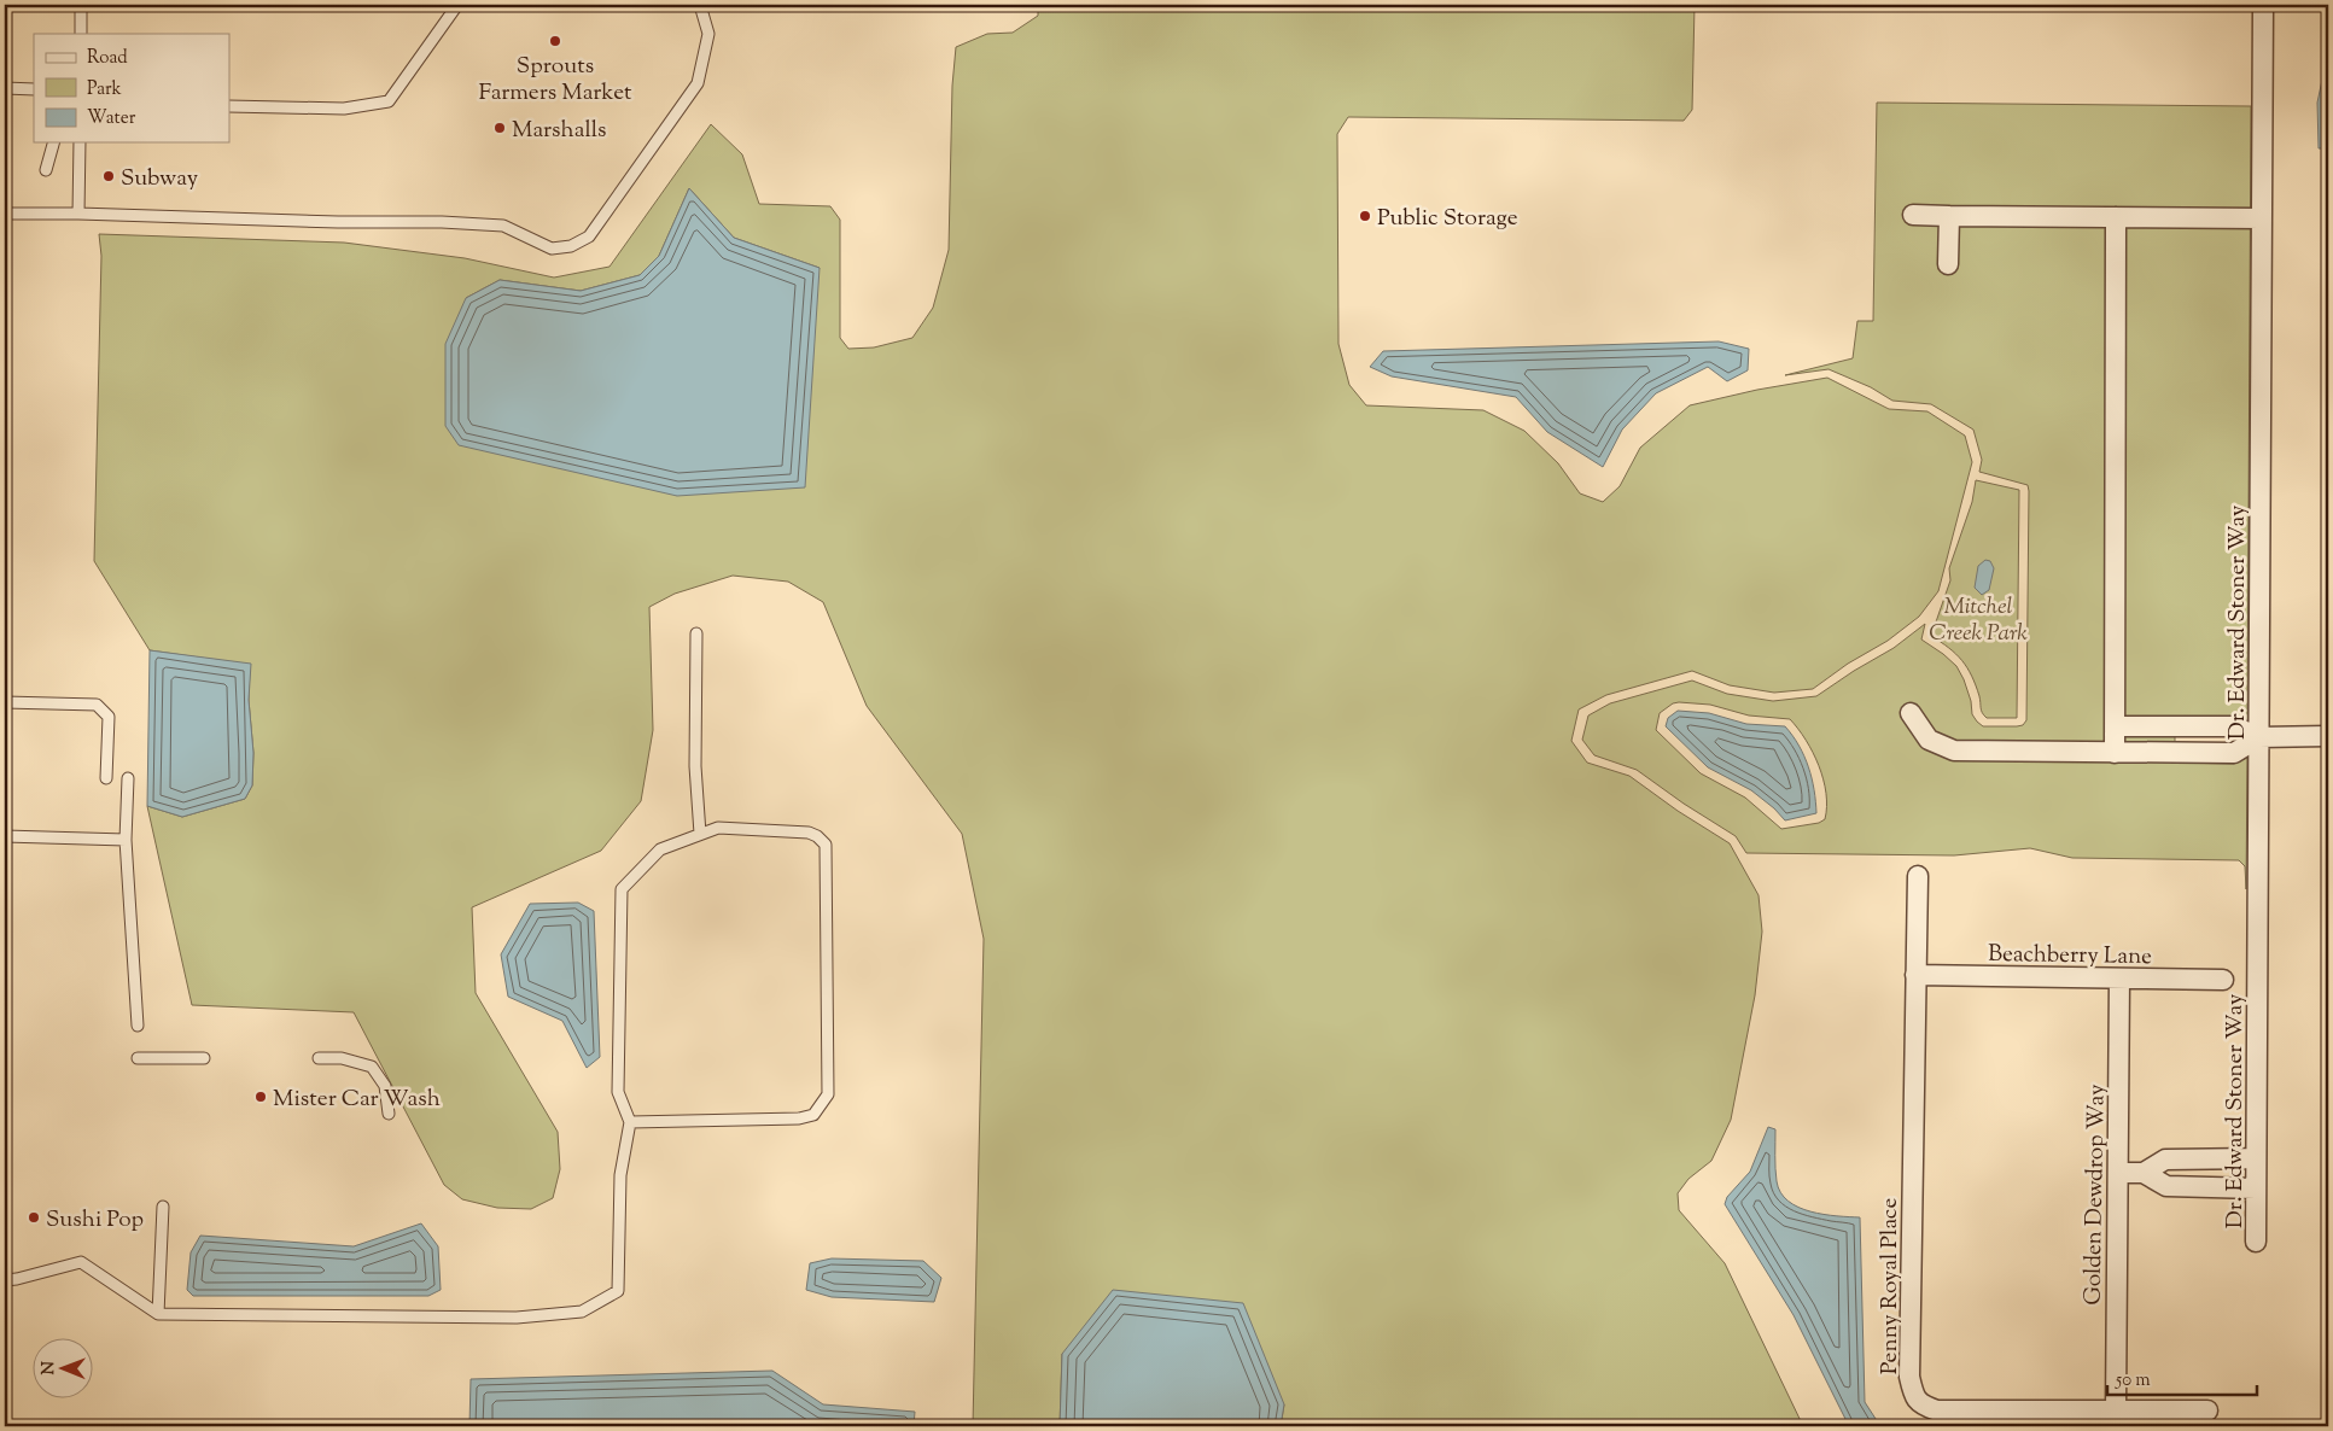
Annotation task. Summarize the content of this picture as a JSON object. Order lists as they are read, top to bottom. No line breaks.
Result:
{"streets":{"street":["Dr. Edward Stoner Way","Beachberry Lane","Golden Dewdrop Way","Penny Royal Place"]},"crossings":[["Beachberry Lane","Golden Dewdrop Way"],["Beachberry Lane","Penny Royal Place"],["Golden Dewdrop Way","Penny Royal Place"]],"parks":["Mitchel Creek Park"],"places":["Sprouts Farmers Market","Marshalls","Subway","Public Storage","Mister Car Wash","Sushi Pop"],"legend":["Road","Park","Water"],"scale_bar":"50 m","north":"left"}
